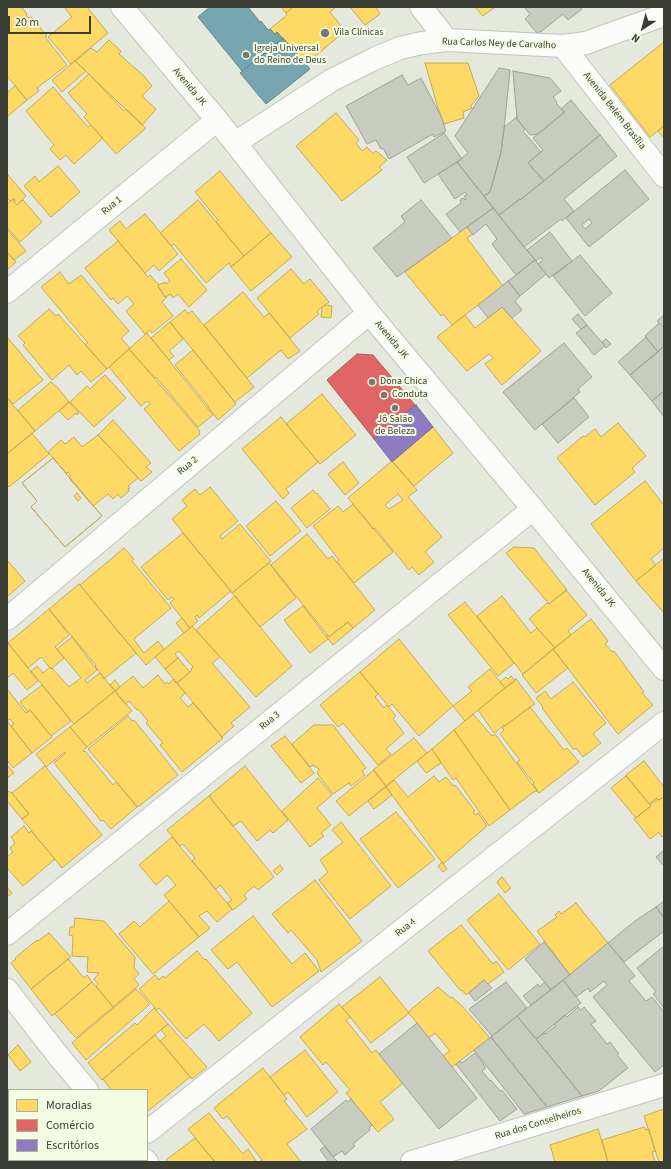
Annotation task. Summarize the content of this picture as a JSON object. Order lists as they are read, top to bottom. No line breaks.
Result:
{"streets":{"street":["Rua Carlos Ney de Carvalho","Avenida JK","Avenida Belém Brasília","Rua 1","Rua 2","Rua 3","Rua 4","Rua dos Conselheiros"]},"crossings":[["Rua Carlos Ney de Carvalho","Avenida JK"],["Rua Carlos Ney de Carvalho","Avenida Belém Brasília"],["Avenida JK","Rua 1"],["Avenida JK","Rua 2"],["Avenida JK","Rua 3"]],"places":["Vila Clínicas","Igreja Universal do Reino de Deus","Dona Chica","Conduta","Jô Salão de Beleza"],"legend":["Moradias","Comércio","Escritórios"],"scale_bar":"20 m","north":"bottom left"}
